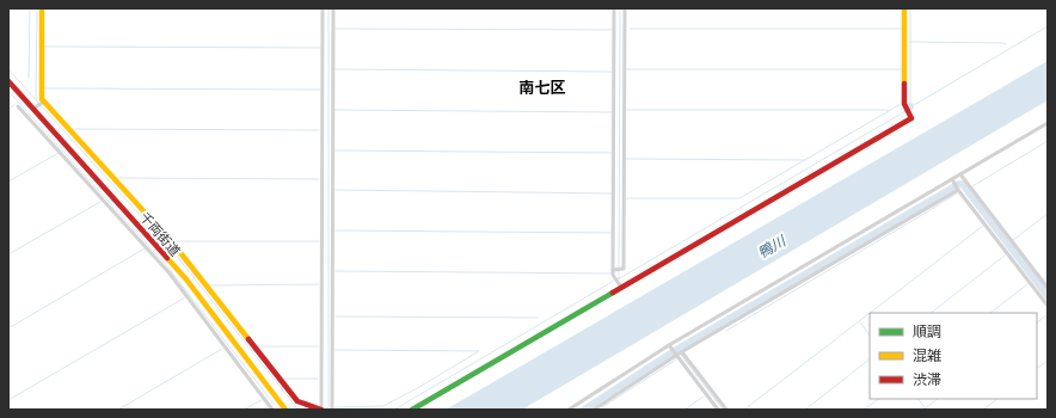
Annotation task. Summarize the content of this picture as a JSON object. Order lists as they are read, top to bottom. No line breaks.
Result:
{"streets":{"street":["千両街道"]},"districts":["南七区"],"water":["鴨川"],"legend":["順調","混雑","渋滞"]}
